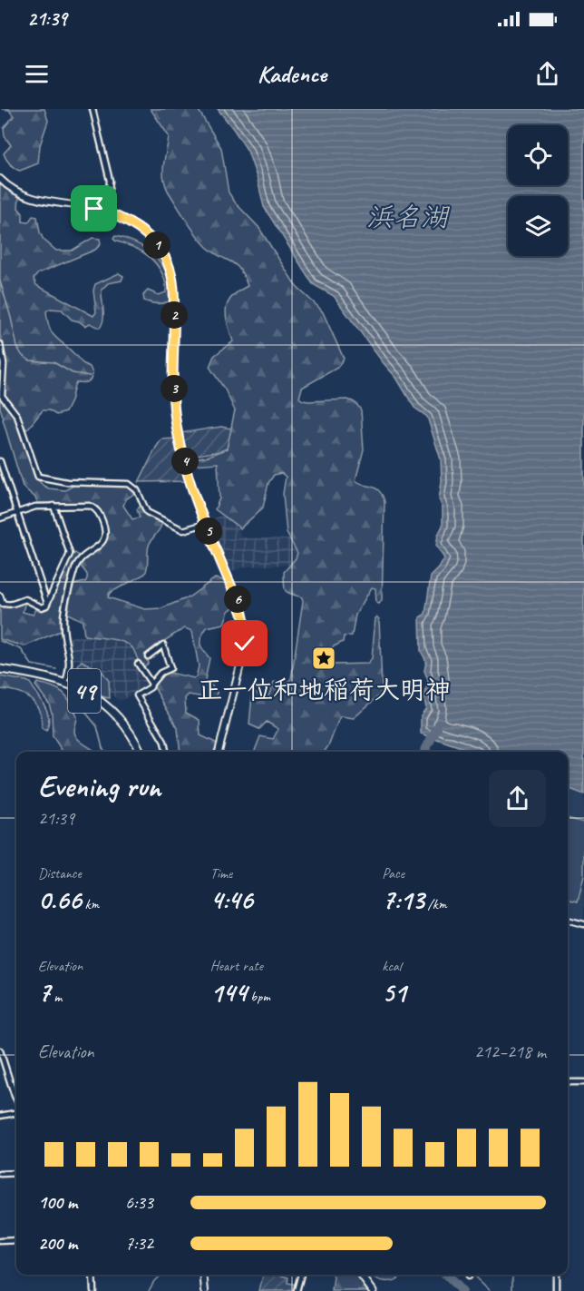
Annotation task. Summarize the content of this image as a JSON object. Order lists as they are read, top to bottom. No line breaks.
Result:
{"streets":{"main road":["49"]},"water":["浜名湖"],"places":{"place":["正一位和地稲荷大明神"]},"page":{"status":"21:39","header":"Kadence","pins":["1","2","3","4","5","6"],"heading":["Evening run","21:39"],"stats":[["Distance","0.66 km"],["Time","4:46"],["Pace","7:13 /km"],["Elevation","7 m"],["Heart rate","144 bpm"],["kcal","51"]],"chart":["Elevation","212–218 m"],"list":[{"name":"100 m","note":"6:33"},{"name":"200 m","note":"7:32"}]}}
